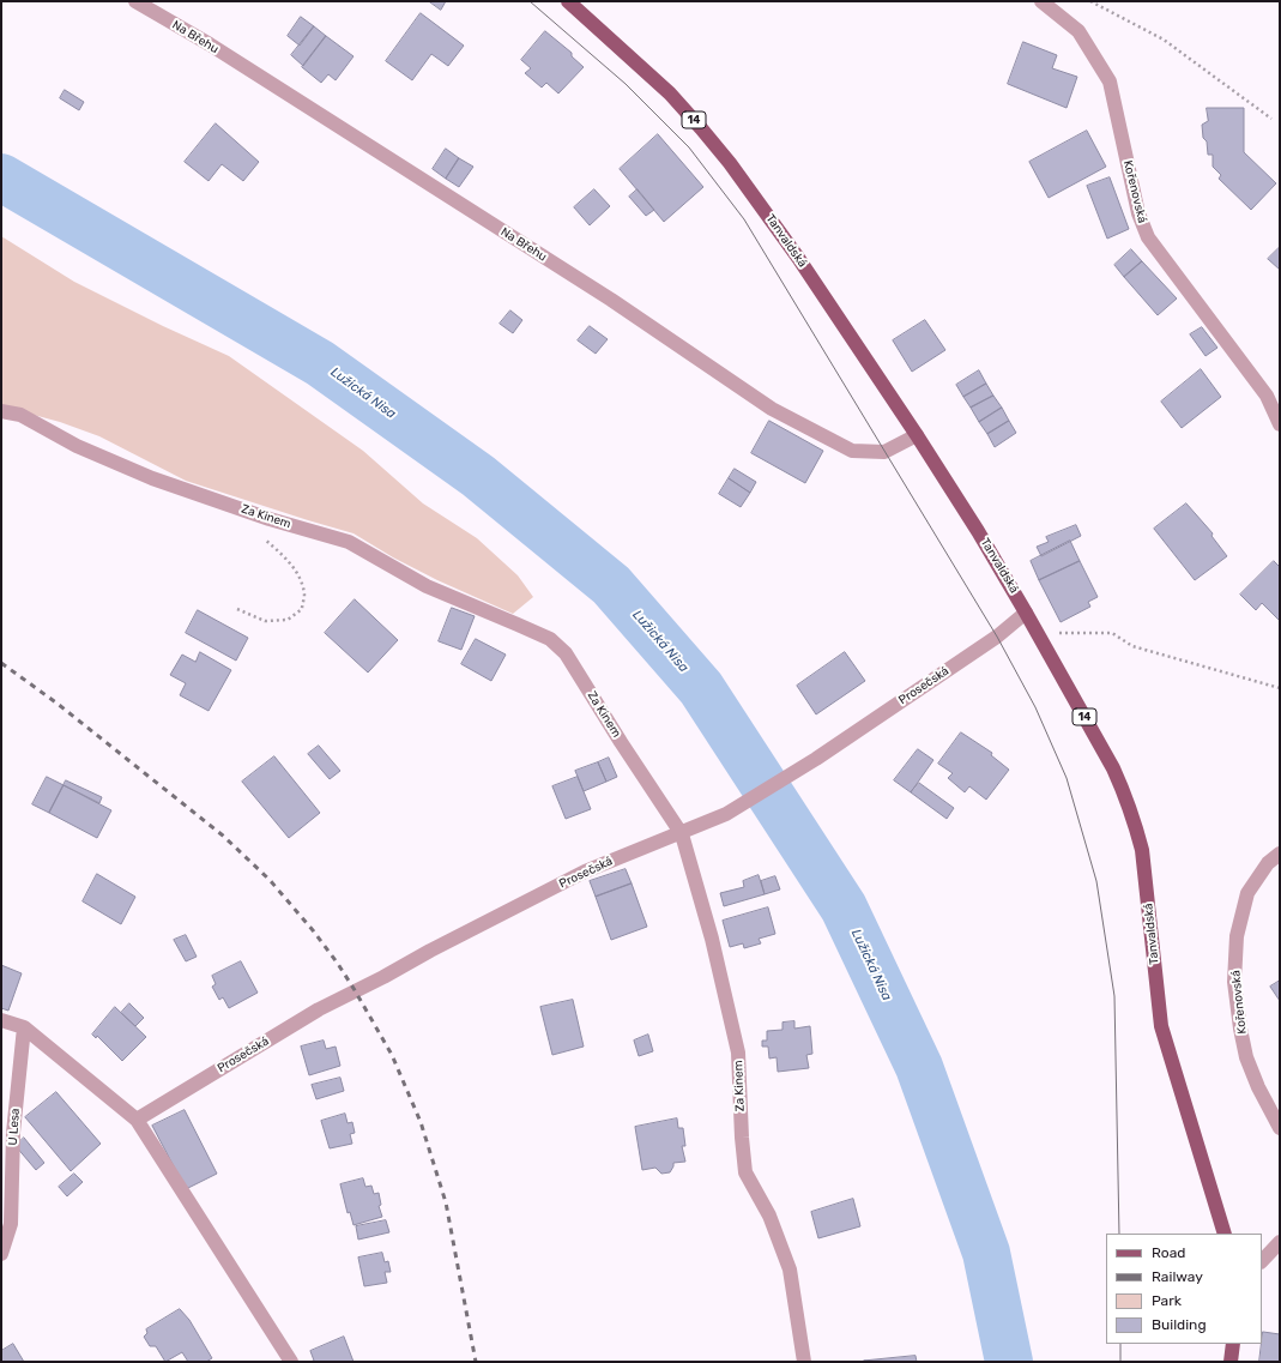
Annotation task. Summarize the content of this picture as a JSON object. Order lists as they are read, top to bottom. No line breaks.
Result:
{"streets":{"main road":["14","Tanvaldská"],"street":["Na Břehu","Kořenovská","Za Kinem","Prosečská","U Lesa"]},"crossings":[["Na Břehu","Tanvaldská"],["Tanvaldská","Prosečská"],["Za Kinem","Prosečská"]],"water":["Lužická Nisa"],"legend":["Road","Railway","Park","Building"]}
